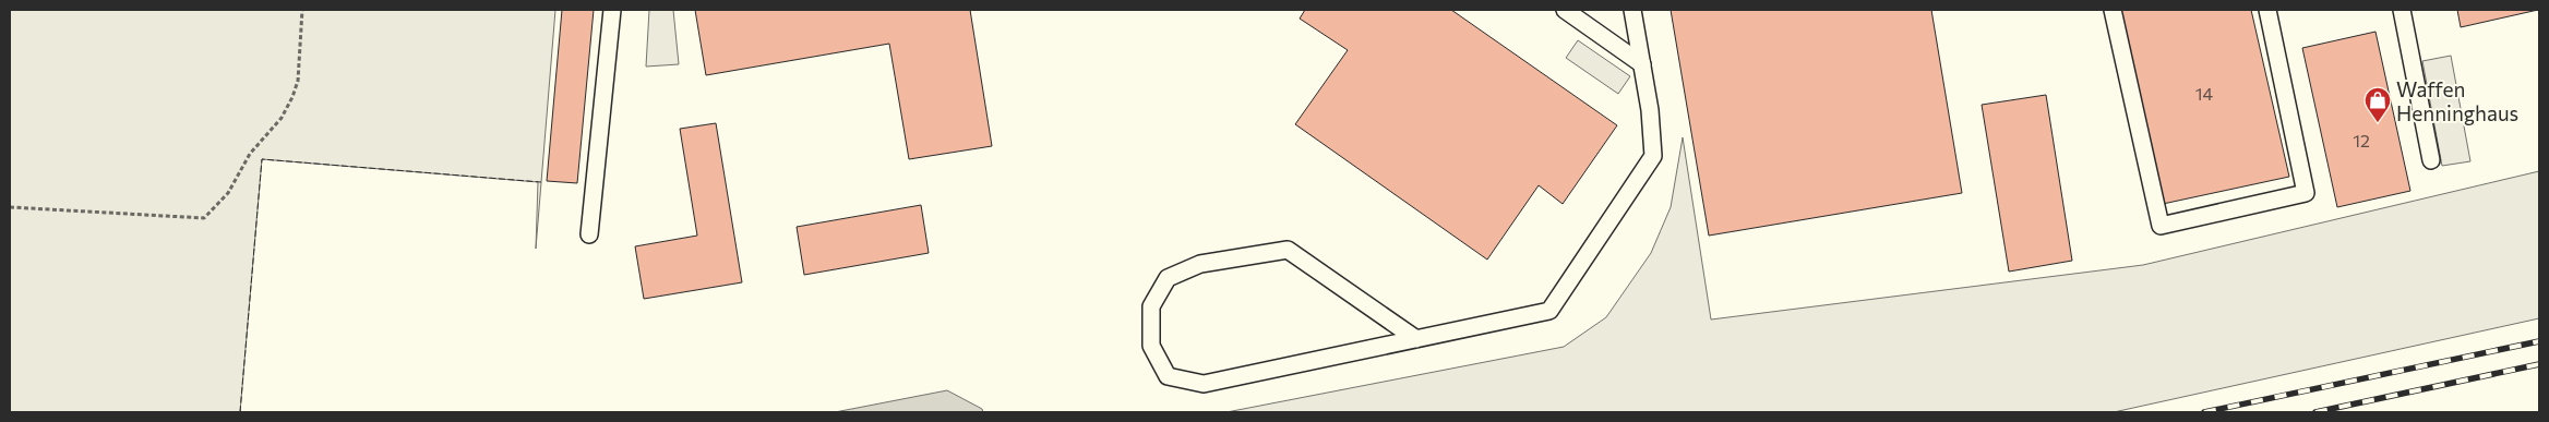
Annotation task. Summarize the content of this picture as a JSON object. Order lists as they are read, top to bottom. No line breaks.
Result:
{"places":{"shop":["Waffen Henninghaus"]},"house_numbers":["14","12"]}
